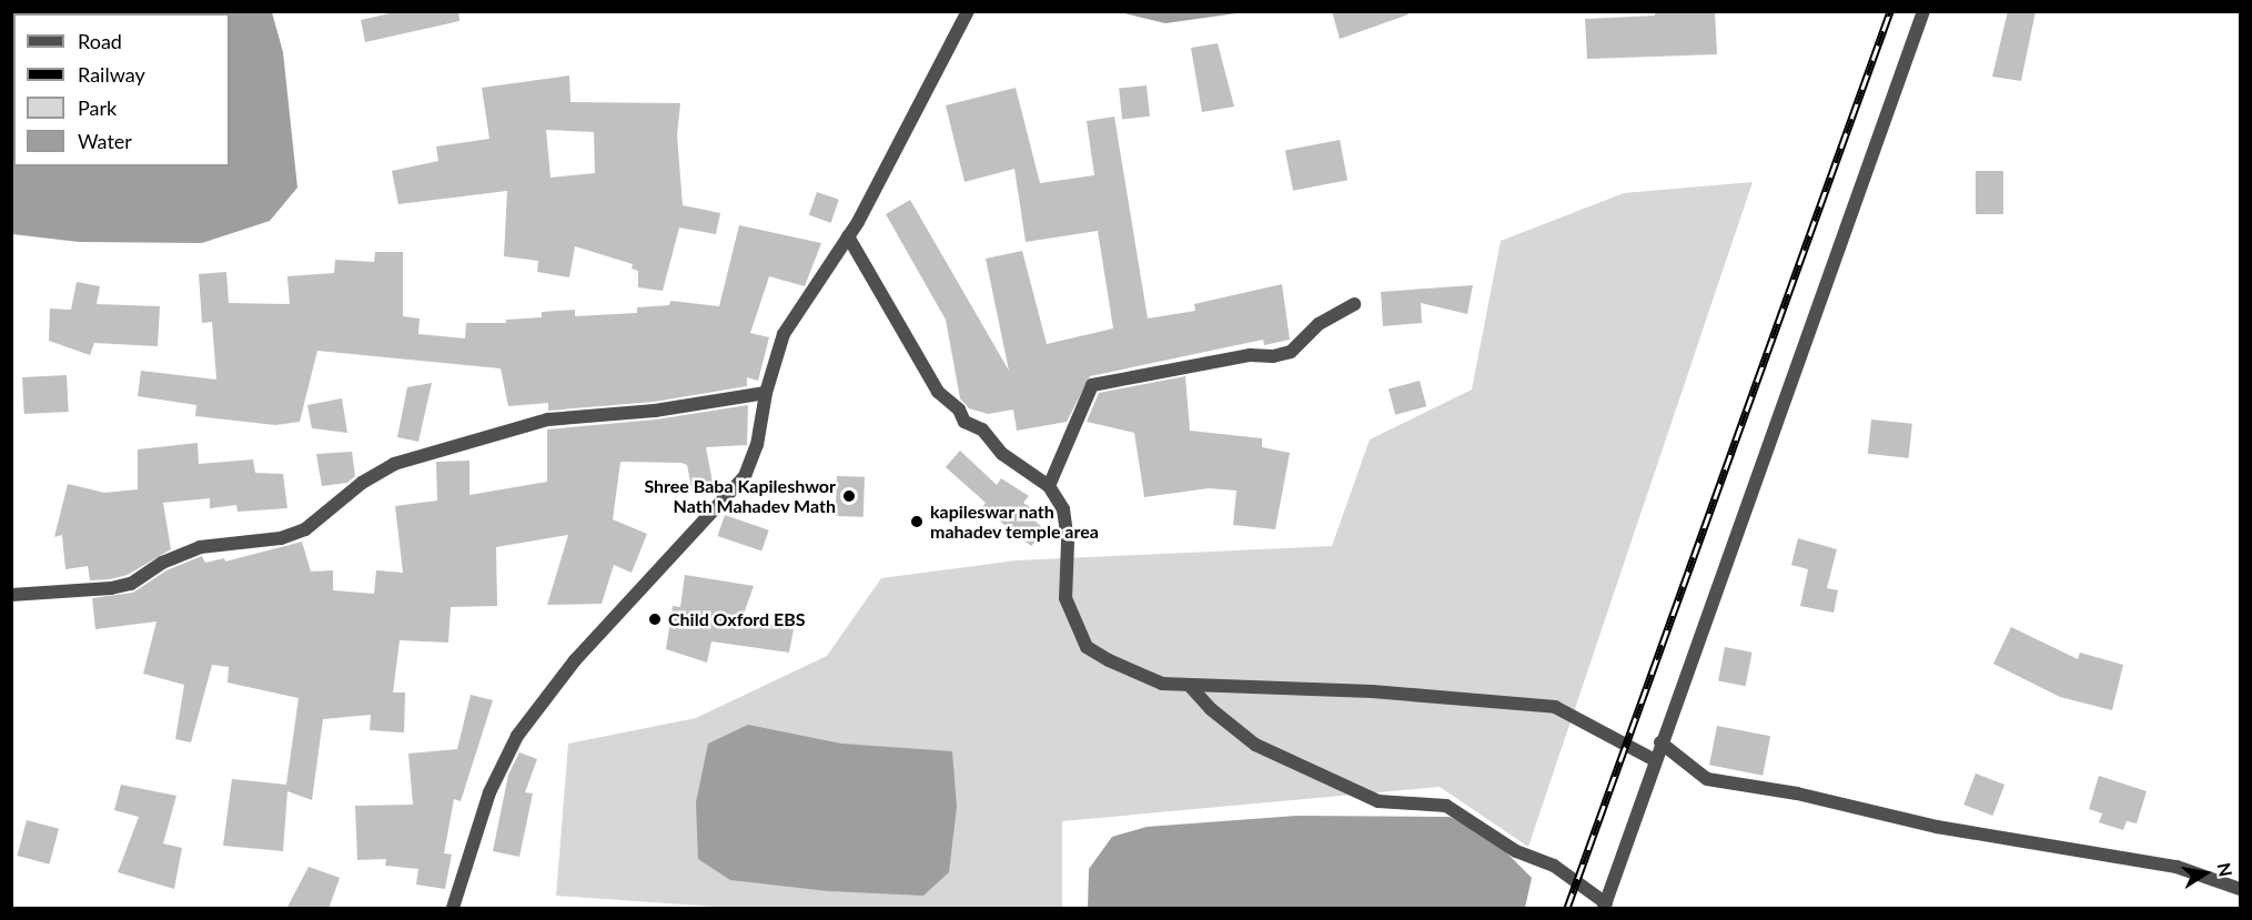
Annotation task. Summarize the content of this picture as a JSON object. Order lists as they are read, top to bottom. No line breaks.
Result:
{"places":["Shree Baba Kapileshwor Nath Mahadev Math","kapileswar nath mahadev temple area","Child Oxford EBS"],"legend":["Road","Railway","Park","Water"],"north":"right"}
